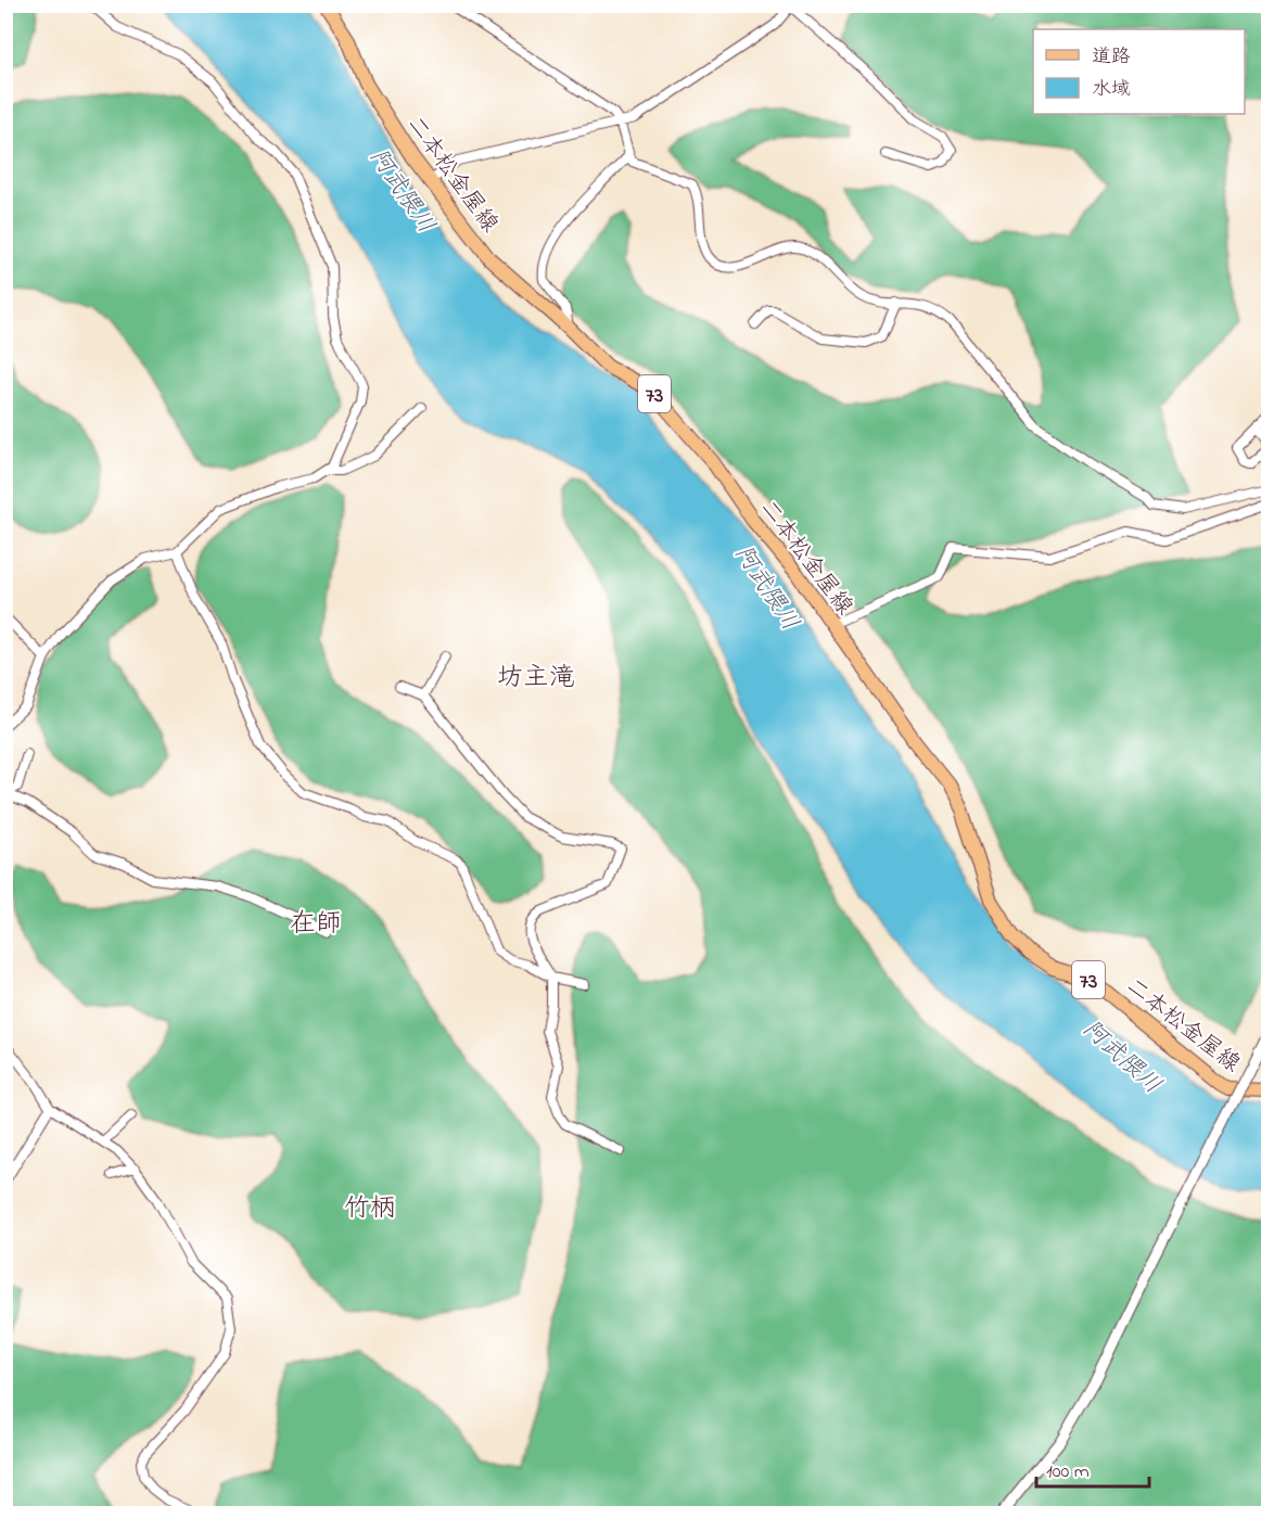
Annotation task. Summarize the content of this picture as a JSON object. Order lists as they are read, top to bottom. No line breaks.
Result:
{"streets":{"main road":["二本松金屋線","73"]},"districts":["坊主滝","在師","竹柄"],"water":["阿武隈川"],"legend":["道路","水域"],"scale_bar":"100 m"}
